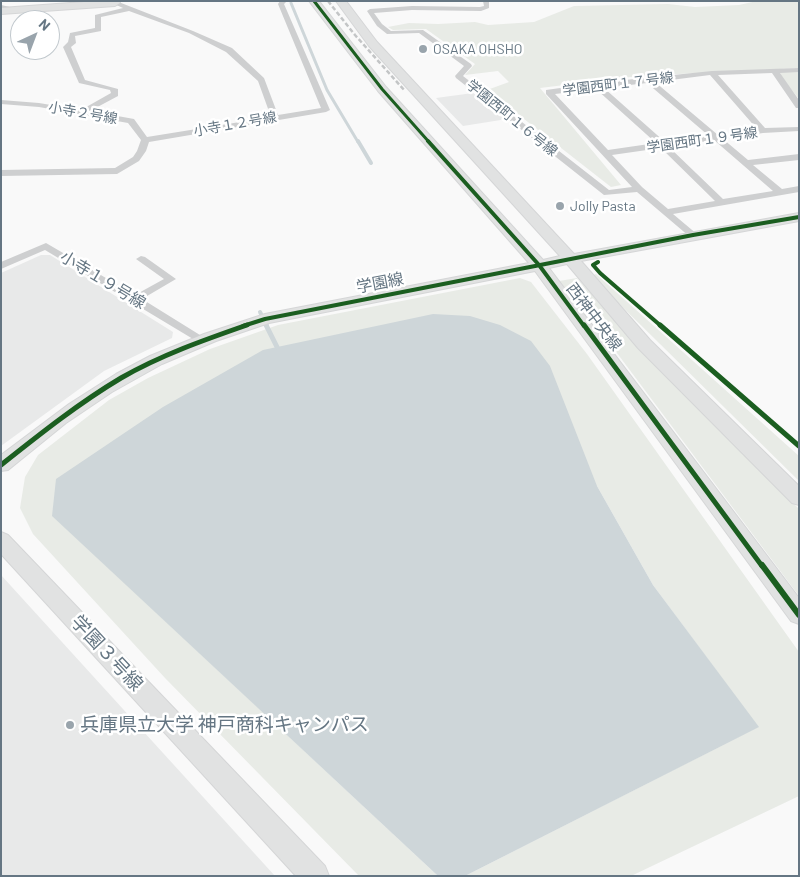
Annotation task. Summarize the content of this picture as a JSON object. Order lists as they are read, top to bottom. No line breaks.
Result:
{"streets":{"street":["学園西町１７号線","小寺２号線","学園西町１６号線","小寺１２号線","学園西町１９号線","小寺１９号線","学園線","西神中央線","学園３号線"]},"crossings":[["学園西町１７号線","学園西町１６号線"],["学園西町１７号線","学園西町１９号線"],["学園西町１７号線","学園線"],["小寺２号線","小寺１２号線"],["小寺１９号線","学園線"],["学園線","西神中央線"]],"places":["OSAKA OHSHO","Jolly Pasta","兵庫県立大学 神戸商科キャンパス"],"north":"top right"}
